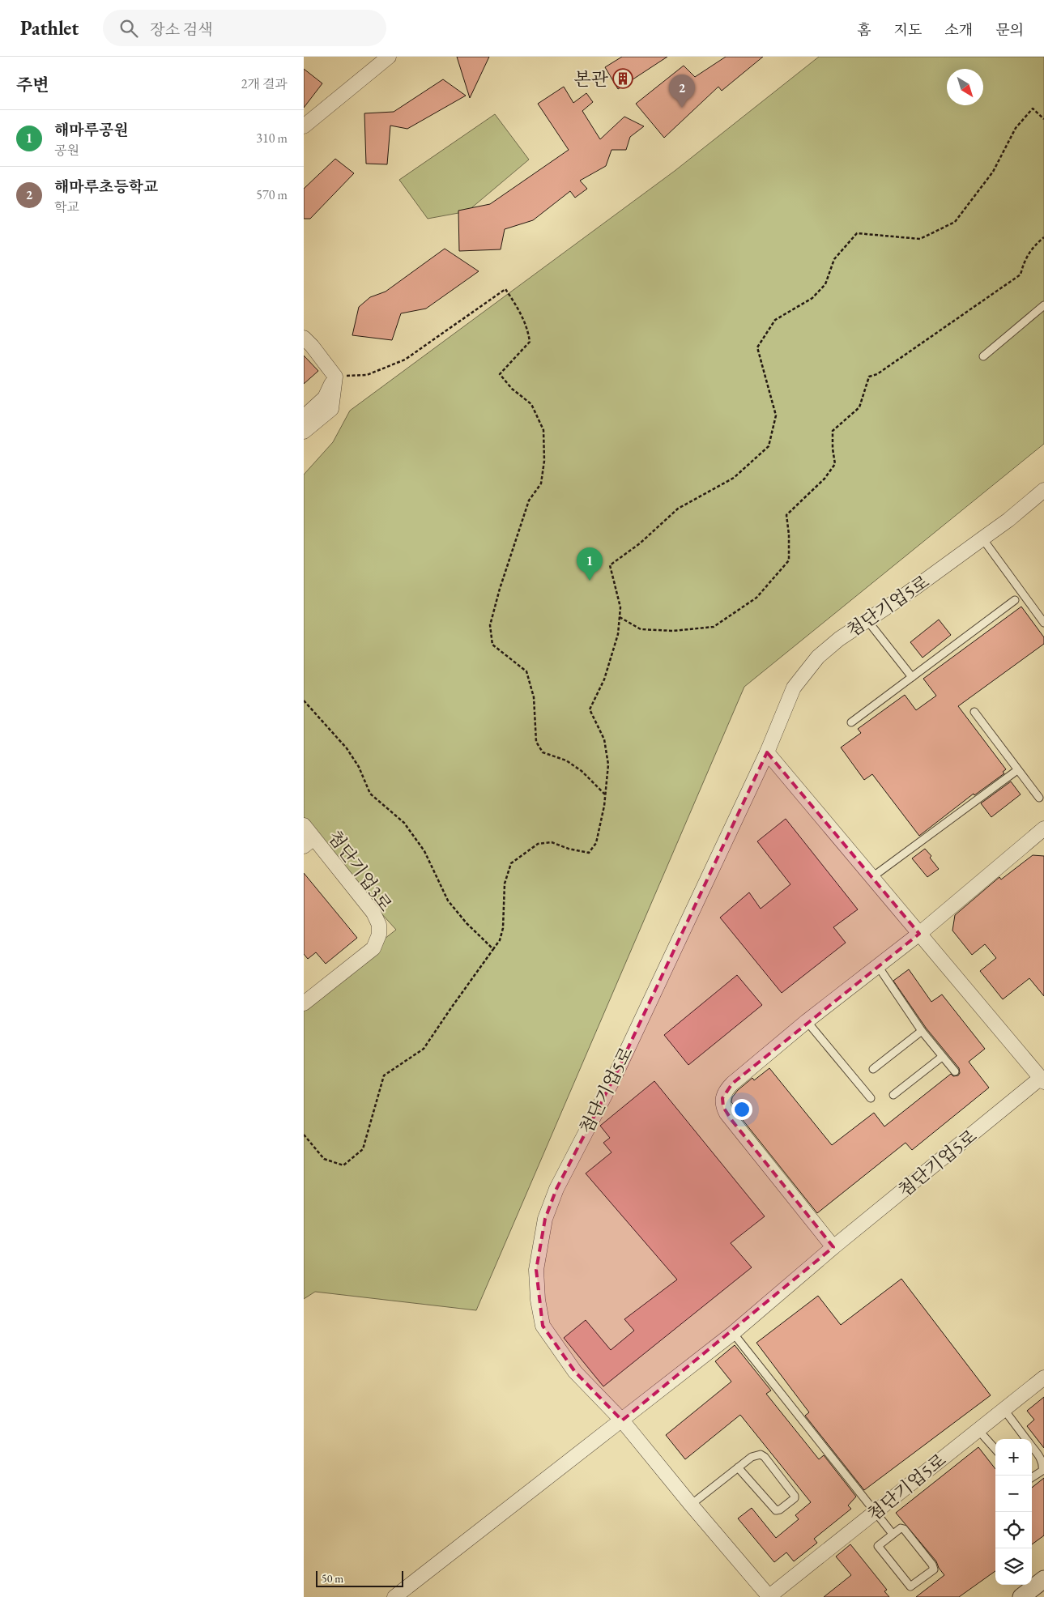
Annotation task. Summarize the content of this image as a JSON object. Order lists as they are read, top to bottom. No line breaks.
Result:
{"streets":{"street":["첨단기업5로","첨단기업3로"]},"places":{"building":["본관"]},"scale_bar":"50 m","north":"bottom right","page":{"header":"Pathlet","search":"장소 검색","nav":["홈","지도","소개","문의"],"heading":["주변","2개 결과"],"pins":["2","1"],"list":[{"mark":"1","name":"해마루공원","note":"공원","value":"310 m"},{"mark":"2","name":"해마루초등학교","note":"학교","value":"570 m"}],"map_buttons":["+","−"],"scale":"50 m"}}
